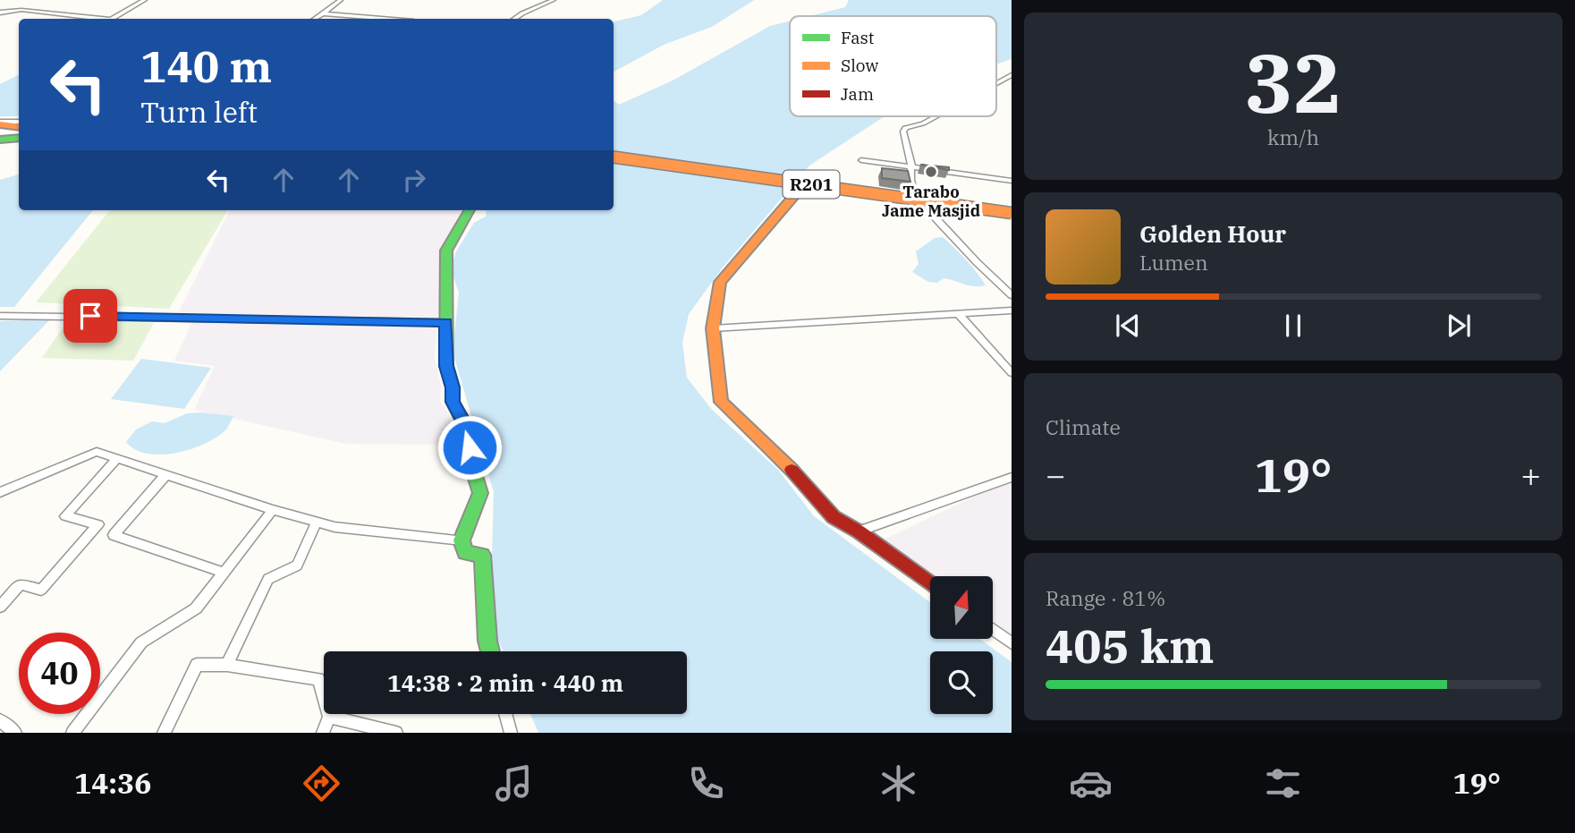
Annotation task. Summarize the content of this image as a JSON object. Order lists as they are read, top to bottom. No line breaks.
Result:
{"streets":{"street":["R201"]},"places":["Tarabo Jame Masjid"],"legend":["Fast","Slow","Jam"],"north":"top","page":{"tile":[["32","km/h"],"Climate",["Range · 81%","405 km"]],"turn":["140 m","Turn left"],"song":["Golden Hour","Lumen"],"heat":["−","19°","+"],"limit":"40","trip":"14:38 · 2 min · 440 m","tabs":["14:36","19°"]}}
